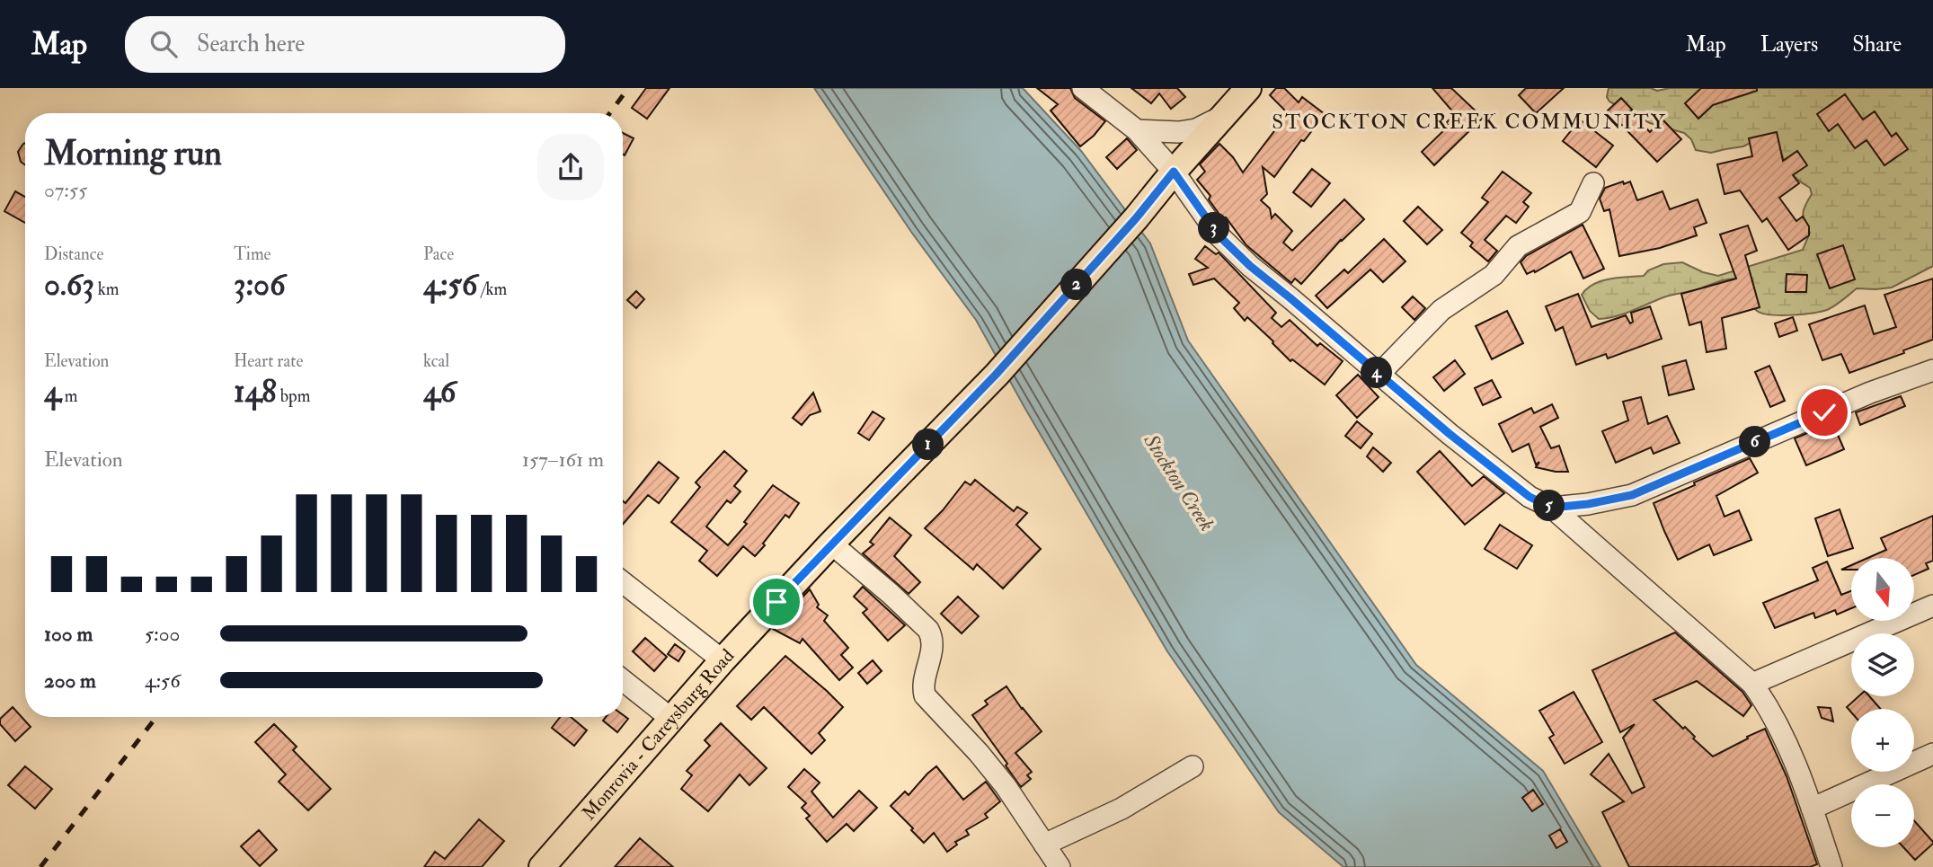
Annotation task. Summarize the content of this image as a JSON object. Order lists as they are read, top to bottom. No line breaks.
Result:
{"streets":{"main road":["Monrovia - Careysburg Road"]},"districts":["STOCKTON CREEK COMMUNITY"],"water":["Stockton Creek"],"north":"bottom","page":{"header":"Map","search":"Search here","nav":["Map","Layers","Share"],"heading":["Morning run","07:55"],"pins":["3","2","4","6","1","5"],"stats":[["Distance","0.63 km"],["Time","3:06"],["Pace","4:56 /km"],["Elevation","4 m"],["Heart rate","148 bpm"],["kcal","46"]],"chart":["Elevation","157–161 m"],"map_buttons":["+","−"],"list":[{"name":"100 m","note":"5:00"},{"name":"200 m","note":"4:56"}]}}
